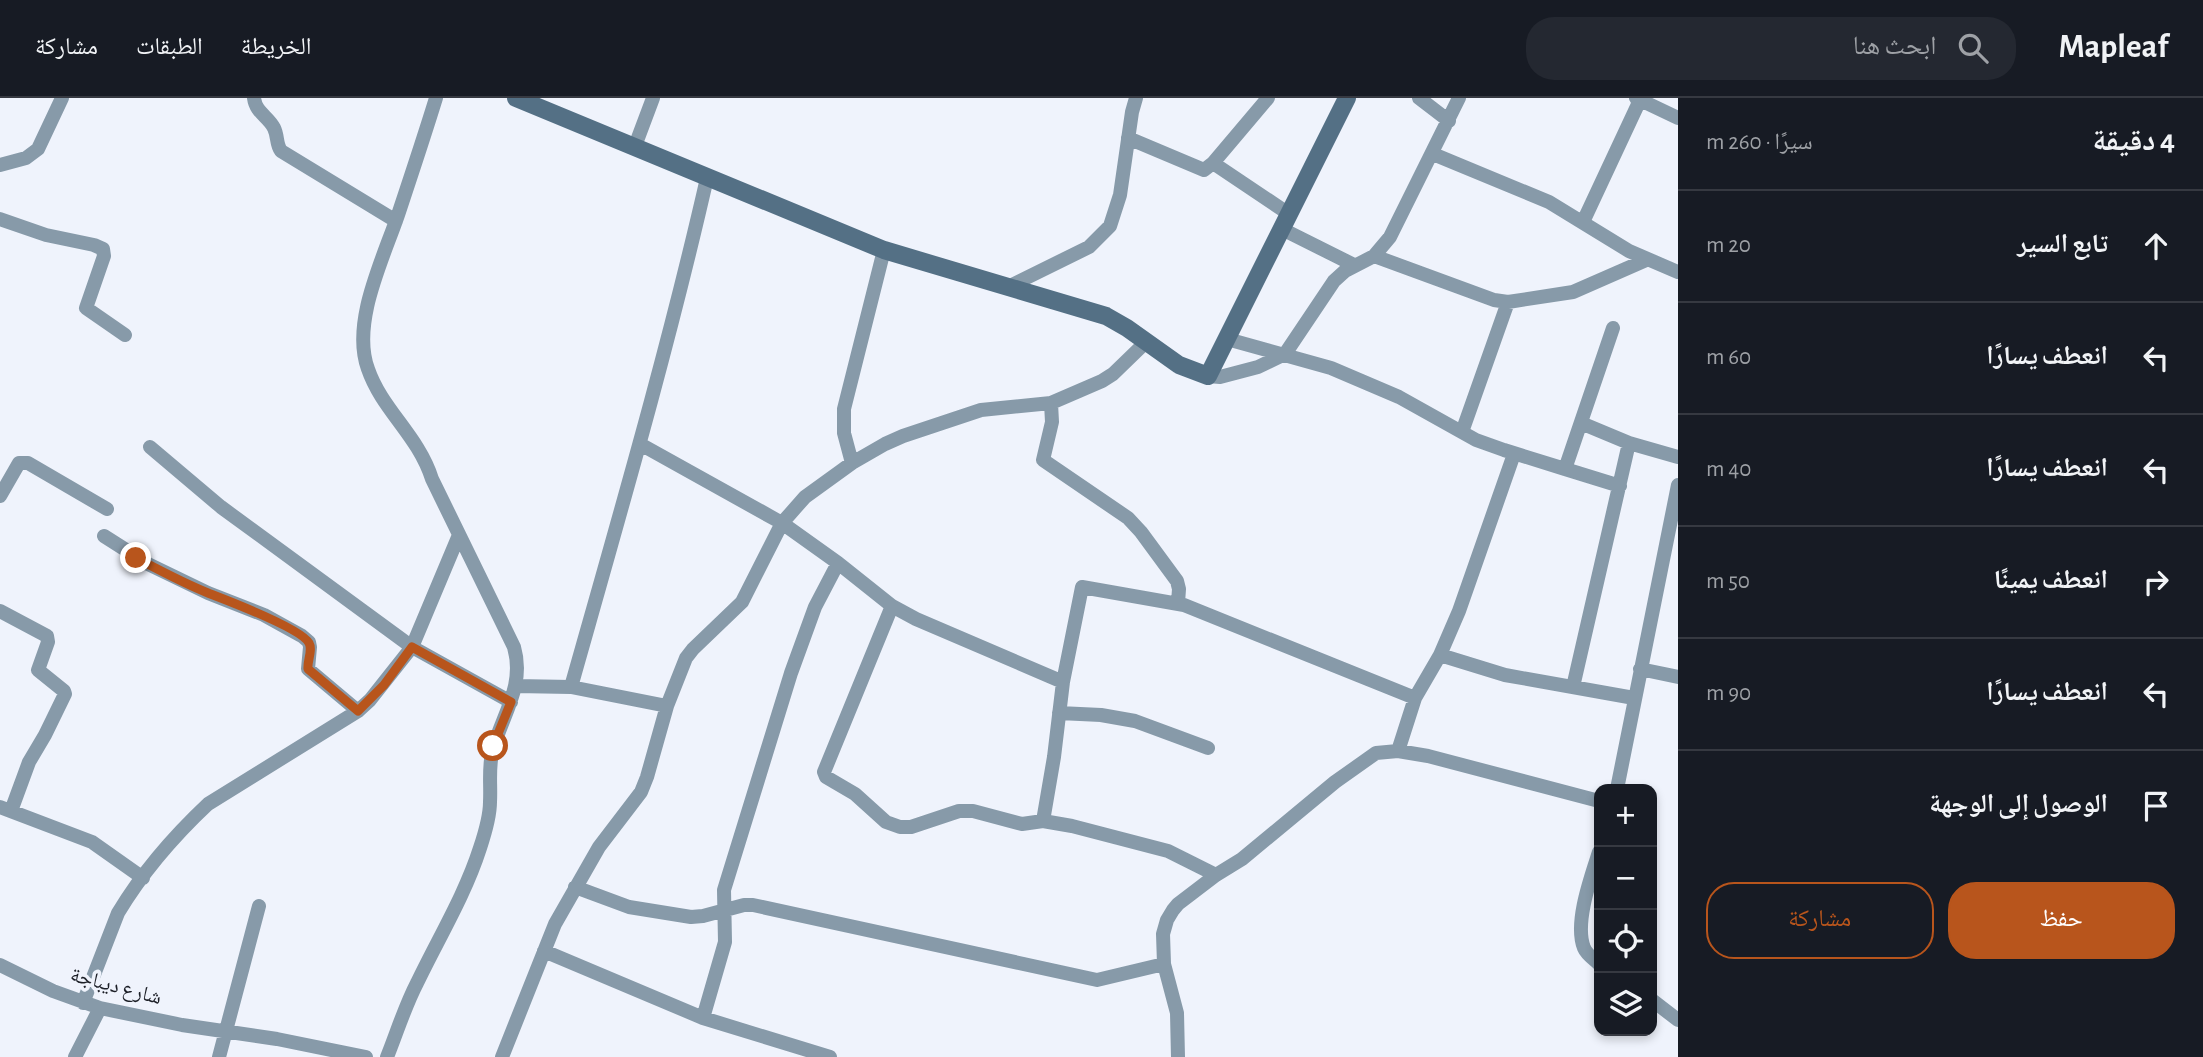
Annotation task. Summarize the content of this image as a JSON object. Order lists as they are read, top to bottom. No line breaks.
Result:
{"streets":{"street":["شارع ديباجة"]},"page":{"header":"Mapleaf","search":"ابحث هنا","nav":["الخريطة","الطبقات","مشاركة"],"heading":["4 دقيقة","سيرًا · 260 m"],"list":[["تابع السير","20 m"],["انعطف يسارًا","60 m"],["انعطف يسارًا","40 m"],["انعطف يمينًا","50 m"],["انعطف يسارًا","90 m"],"الوصول إلى الوجهة"],"map_buttons":["+","−"],"buttons":["حفظ","مشاركة"]}}
